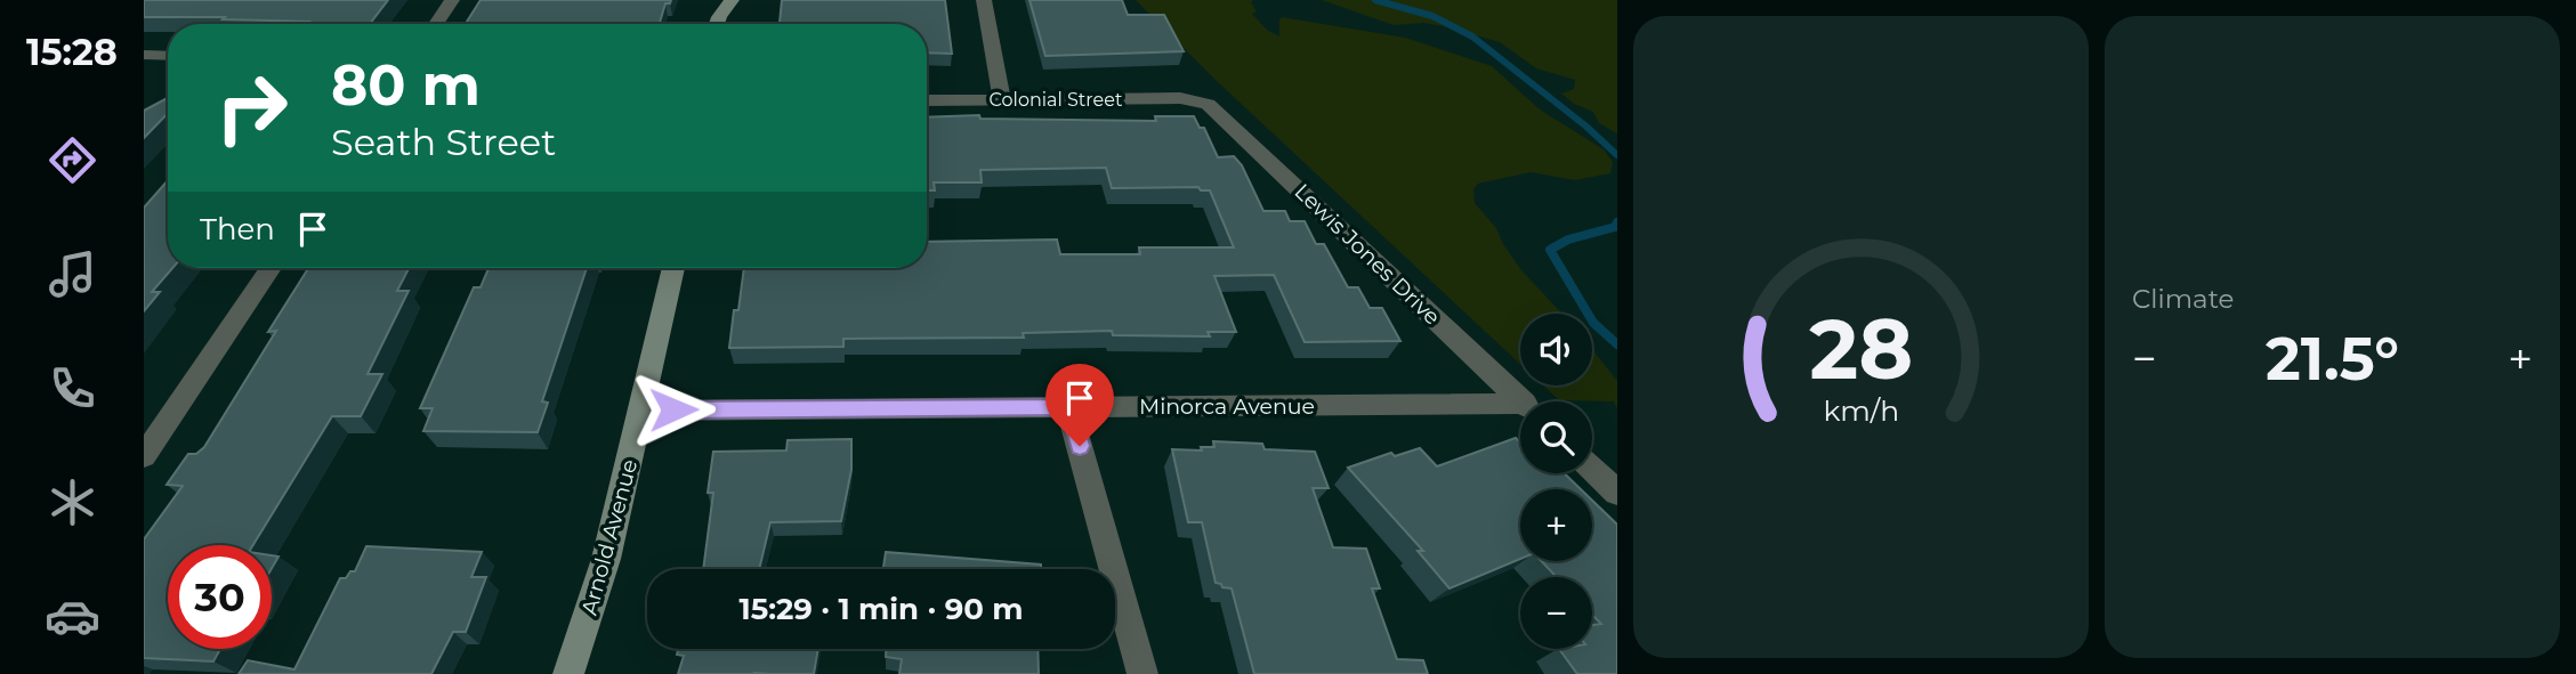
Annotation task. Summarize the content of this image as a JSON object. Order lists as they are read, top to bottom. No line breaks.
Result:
{"streets":{"street":["Colonial Street","Lewis Jones Drive","Minorca Avenue","Arnold Avenue"]},"crossings":[["Colonial Street","Lewis Jones Drive"],["Minorca Avenue","Arnold Avenue"]],"page":{"tabs":"15:28","tile":"Climate","turn":["80 m","Seath Street"],"then":"Then","map_buttons":["+","−"],"heat":["−","21.5°","+"],"limit":"30","trip":"15:29 · 1 min · 90 m","gauge":["28","km/h"]}}
